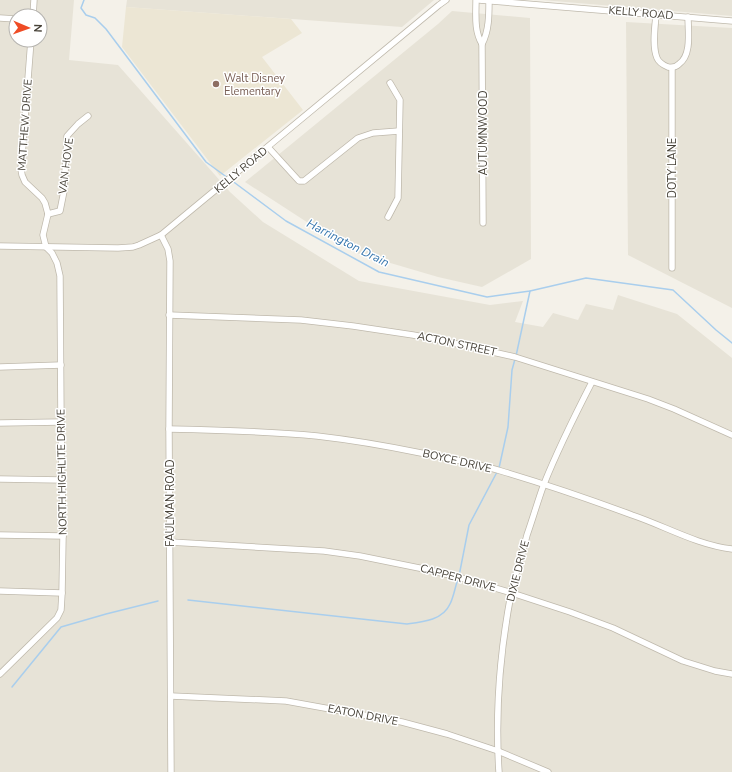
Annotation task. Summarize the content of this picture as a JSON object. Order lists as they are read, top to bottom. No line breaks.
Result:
{"streets":{"street":["KELLY ROAD","MATTHEW DRIVE","AUTUMNWOOD","VAN HOVE","DOTY LANE","ACTON STREET","BOYCE DRIVE","NORTH HIGHLITE DRIVE","FAULMAN ROAD","DIXIE DRIVE","CAPPER DRIVE","EATON DRIVE"]},"crossings":[["KELLY ROAD","AUTUMNWOOD"],["KELLY ROAD","NORTH HIGHLITE DRIVE"],["KELLY ROAD","FAULMAN ROAD"],["MATTHEW DRIVE","VAN HOVE"],["ACTON STREET","FAULMAN ROAD"],["ACTON STREET","DIXIE DRIVE"],["BOYCE DRIVE","FAULMAN ROAD"],["BOYCE DRIVE","DIXIE DRIVE"],["FAULMAN ROAD","CAPPER DRIVE"],["FAULMAN ROAD","EATON DRIVE"],["DIXIE DRIVE","CAPPER DRIVE"],["DIXIE DRIVE","EATON DRIVE"]],"water":["Harrington Drain"],"places":["Walt Disney Elementary"],"north":"right"}
